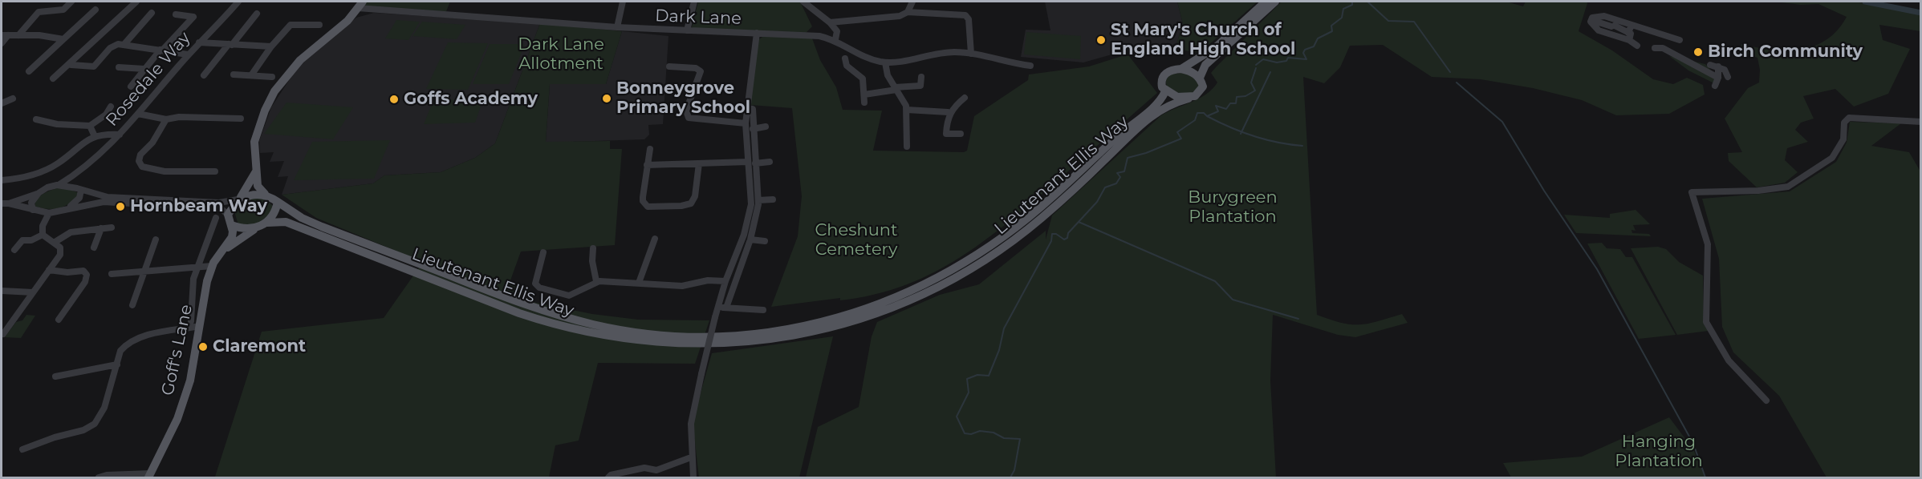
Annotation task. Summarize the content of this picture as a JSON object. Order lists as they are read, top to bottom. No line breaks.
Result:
{"streets":{"main road":["Lieutenant Ellis Way","Goff's Lane"],"street":["Dark Lane","Rosedale Way"]},"crossings":[["Rosedale Way","Lieutenant Ellis Way"],["Rosedale Way","Goff's Lane"],["Lieutenant Ellis Way","Goff's Lane"]],"parks":["Dark Lane Allotment","Burygreen Plantation","Cheshunt Cemetery","Hanging Plantation"],"places":["St Mary's Church of England High School","Birch Community","Bonneygrove Primary School","Goffs Academy","Hornbeam Way","Claremont"]}
